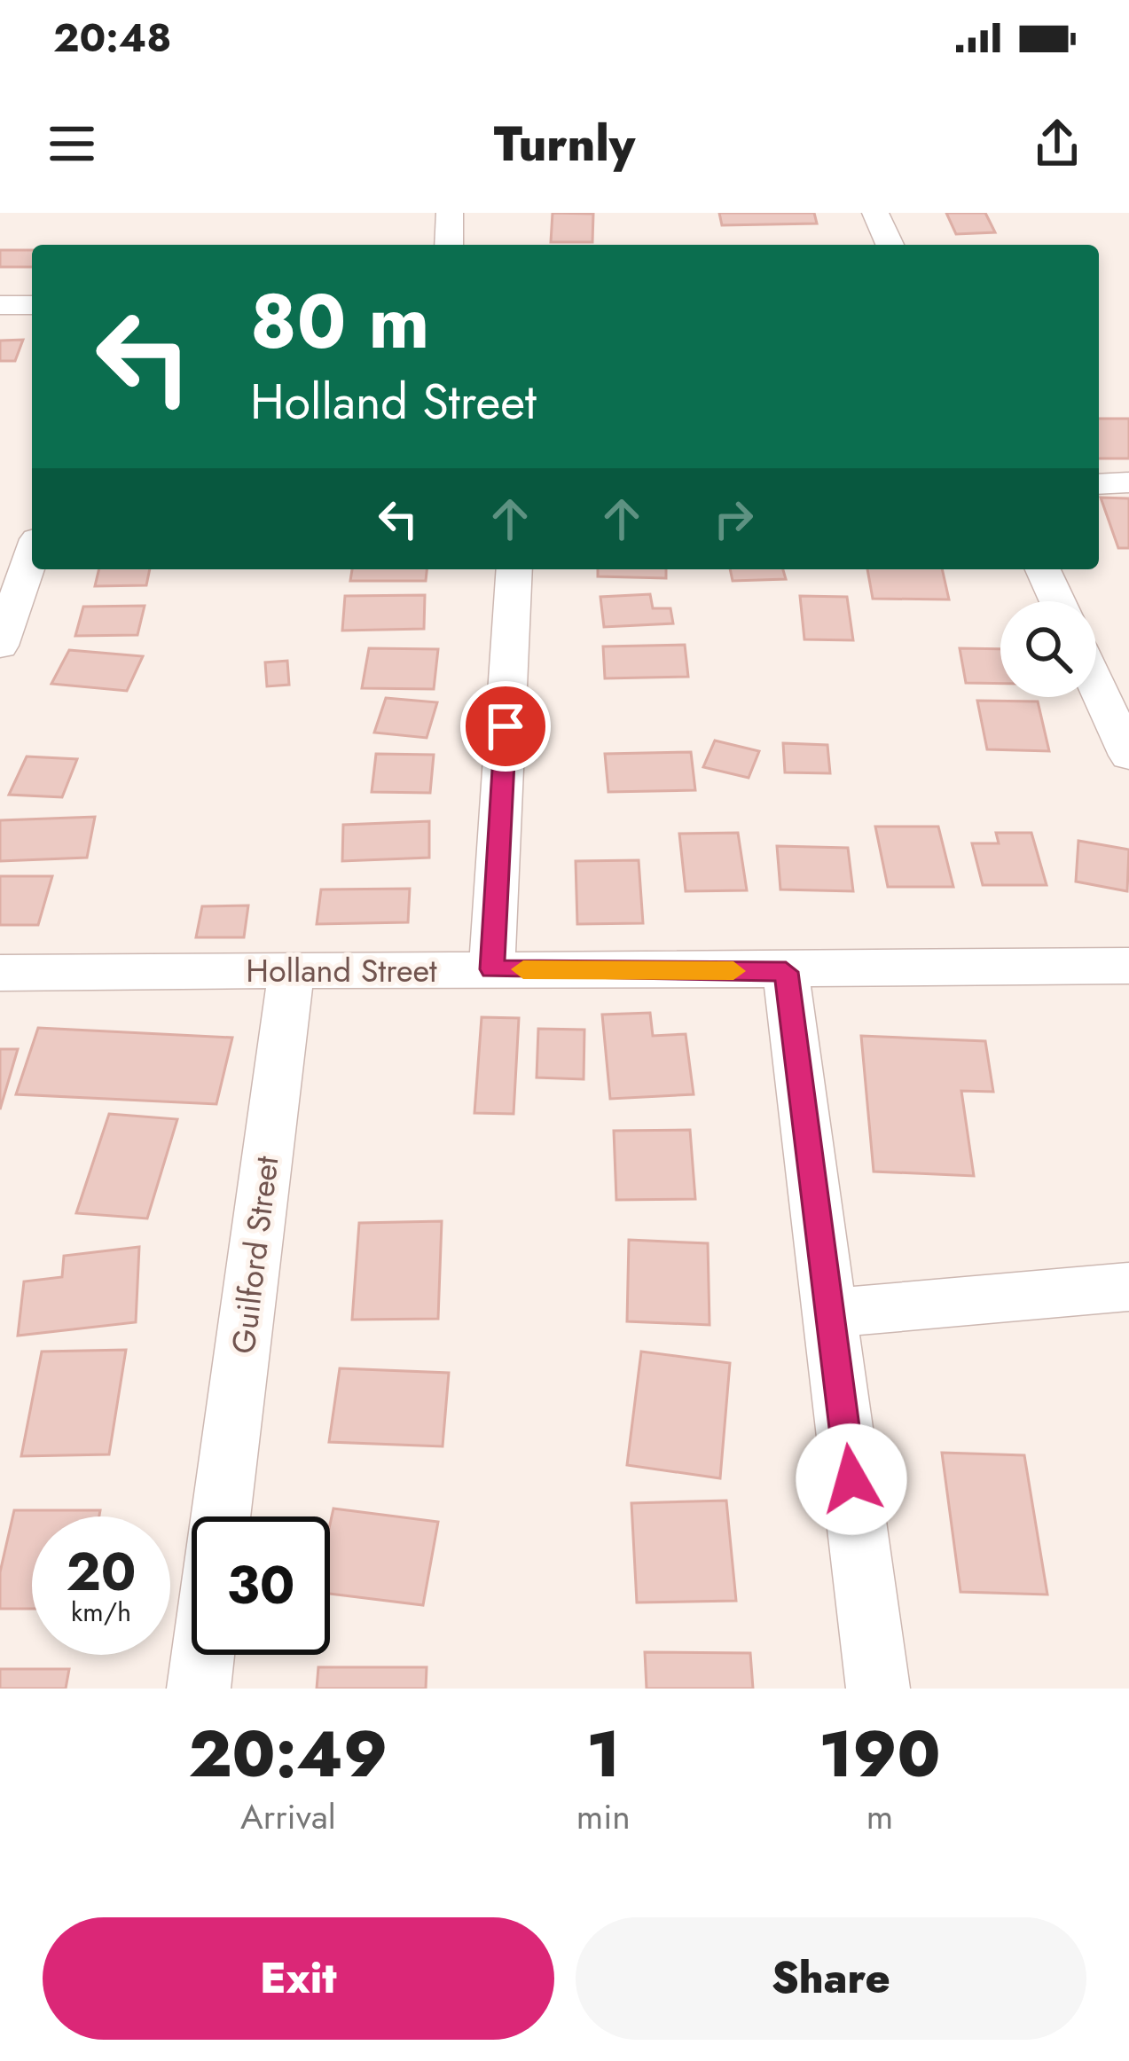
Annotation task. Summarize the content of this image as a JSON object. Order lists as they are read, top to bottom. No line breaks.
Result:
{"streets":{"street":["Holland Street","Guilford Street"]},"crossings":[["Holland Street","Guilford Street"]],"page":{"status":"20:48","header":"Turnly","turn":["80 m","Holland Street"],"speed":"20 km/h","limit":"30","eta":["20:49","Arrival","1","min","190","m"],"buttons":["Exit","Share"]}}
